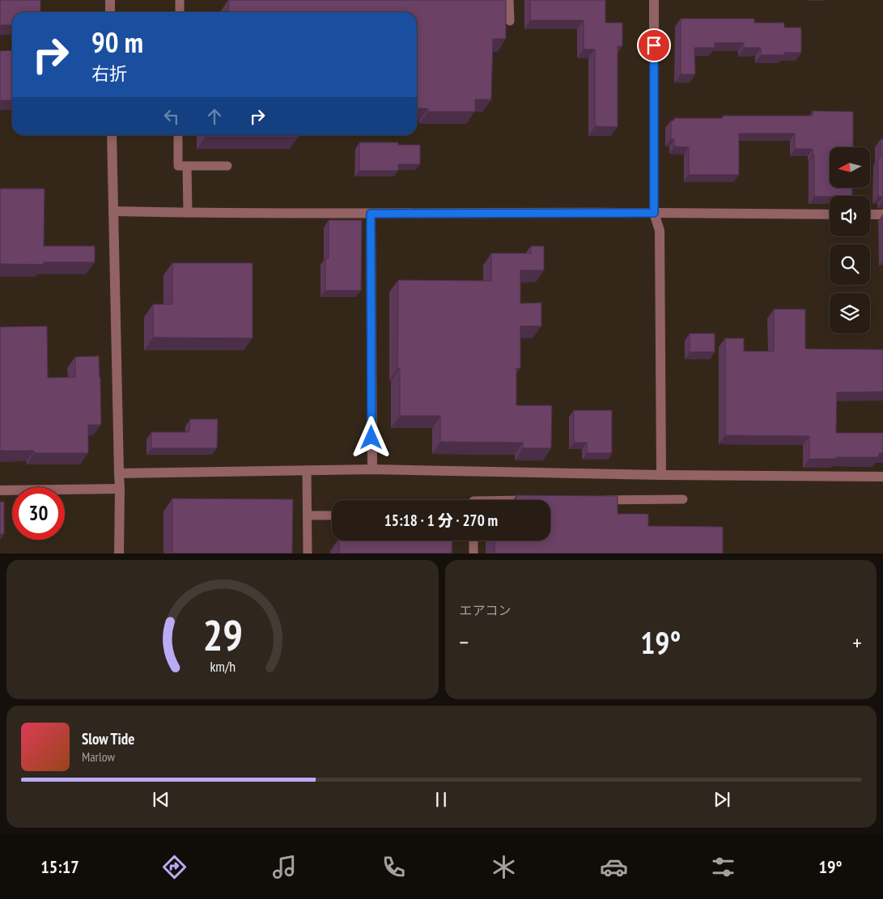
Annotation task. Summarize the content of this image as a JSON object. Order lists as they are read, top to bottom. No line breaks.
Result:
{"north":"left","page":{"turn":["90 m","右折"],"limit":"30","trip":"15:18 · 1 分 · 270 m","tile":"エアコン","heat":["−","19°","+"],"song":["Slow Tide","Marlow"],"tabs":["15:17","19°"],"gauge":["29","km/h"]}}
